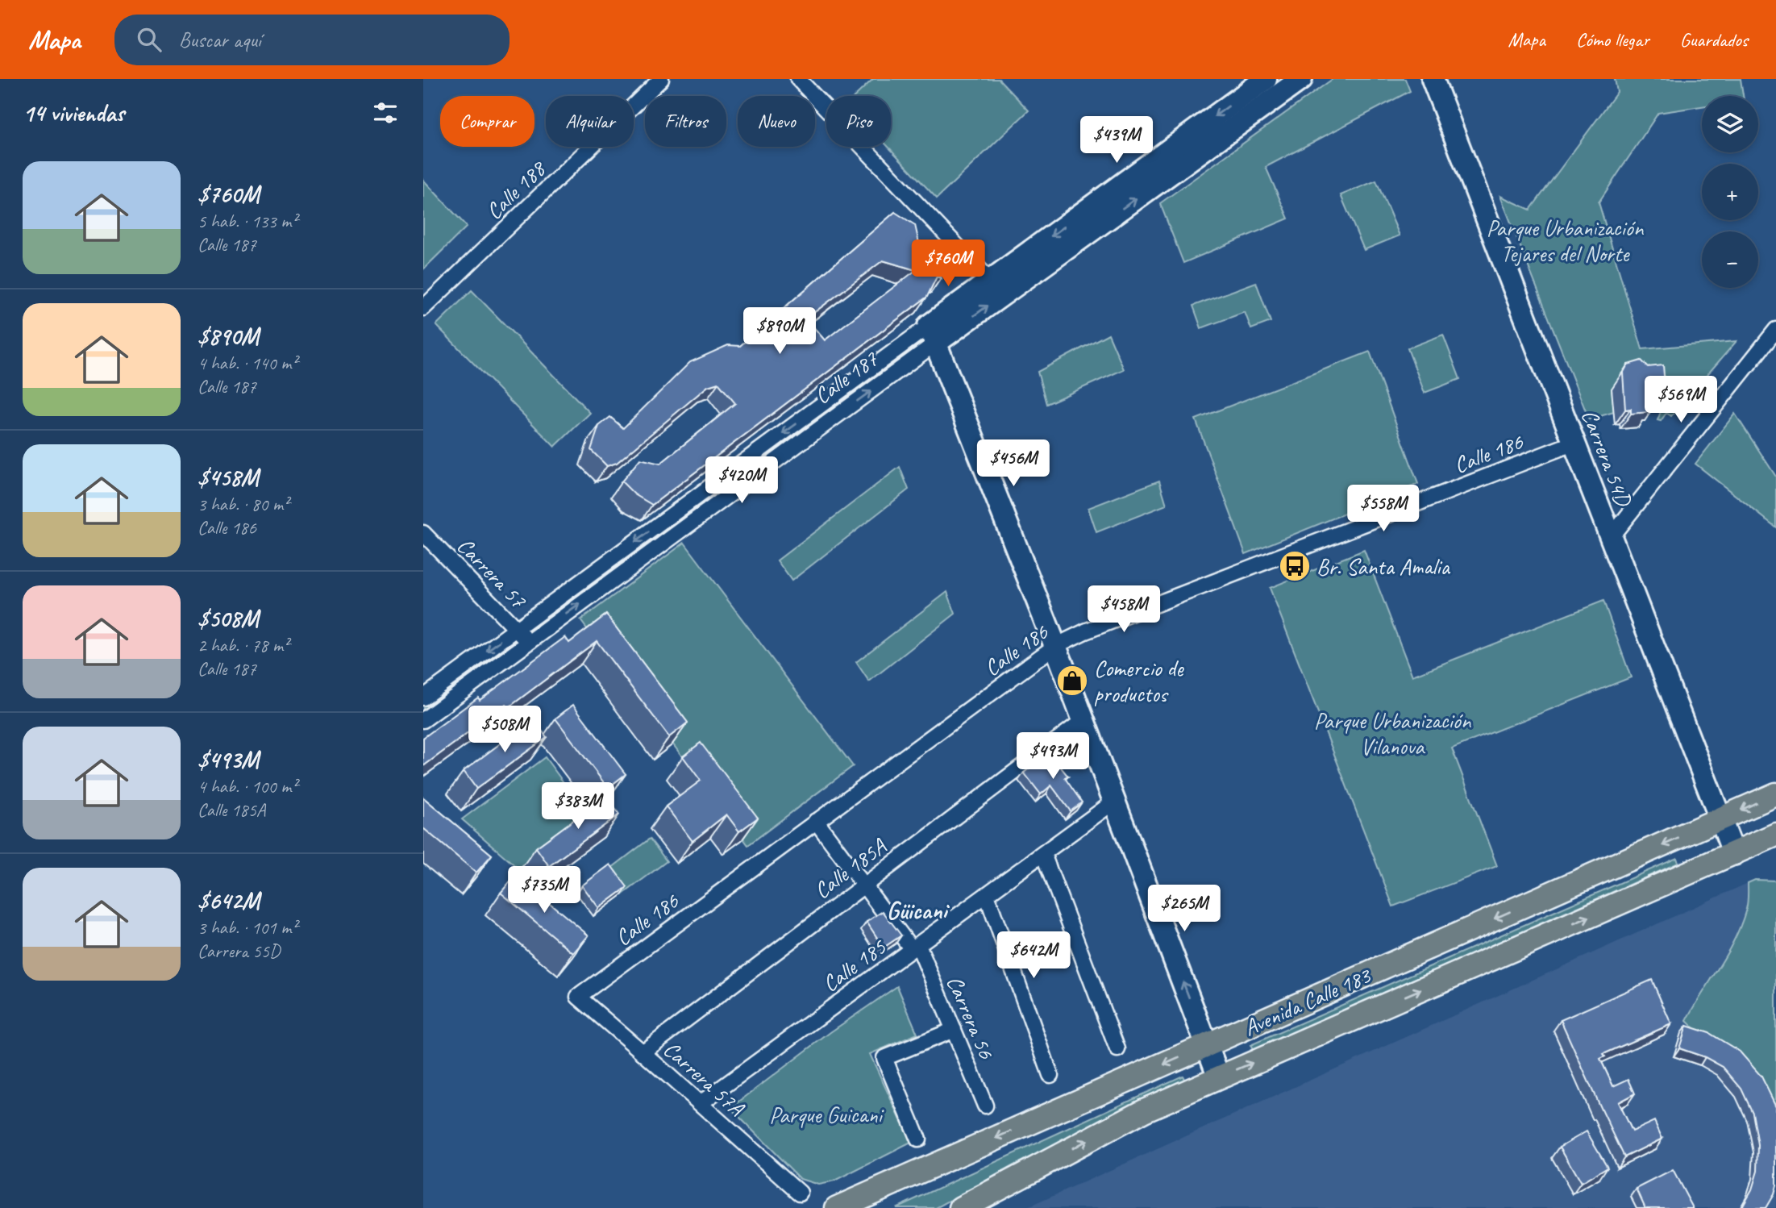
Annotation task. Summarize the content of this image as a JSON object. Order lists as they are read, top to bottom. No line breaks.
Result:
{"streets":{"main road":["Avenida Calle 183"],"street":["Calle 188","Calle 187","Calle 186","Carrera 54D","Carrera 57","Calle 185A","Calle 185","Carrera 56","Carrera 57A"]},"crossings":[["Calle 187","Carrera 57"],["Calle 186","Carrera 54D"],["Calle 186","Carrera 56"],["Calle 186","Carrera 57A"],["Carrera 54D","Avenida Calle 183"],["Calle 185A","Carrera 56"],["Calle 185A","Carrera 57A"],["Calle 185","Carrera 56"],["Calle 185","Carrera 57A"]],"districts":["Güicani"],"parks":["Parque Urbanización Tejares del Norte","Parque Urbanización Vilanova","Parque Guicani"],"places":{"bus stop":["Br. Santa Amalia"],"shop":["Comercio de productos"]},"page":{"header":"Mapa","search":"Buscar aquí","nav":["Mapa","Cómo llegar","Guardados"],"heading":"14 viviendas","map_buttons":["+","−"],"chip":["Comprar","Alquilar","Filtros","Nuevo","Piso"],"price":["$439M","$760M","$890M","$569M","$456M","$420M","$558M","$458M","$508M","$493M","$383M","$735M","$265M","$642M"],"list":[{"name":"$760M","note":"5 hab. · 133 m² · Calle 187"},{"name":"$890M","note":"4 hab. · 140 m² · Calle 187"},{"name":"$458M","note":"3 hab. · 80 m² · Calle 186"},{"name":"$508M","note":"2 hab. · 78 m² · Calle 187"},{"name":"$493M","note":"4 hab. · 100 m² · Calle 185A"},{"name":"$642M","note":"3 hab. · 101 m² · Carrera 55D"}]}}
